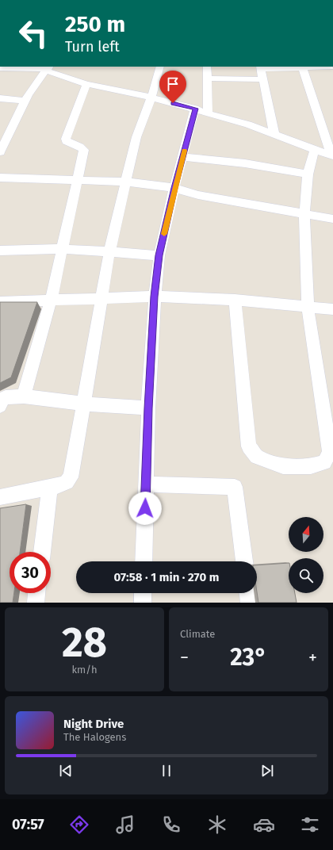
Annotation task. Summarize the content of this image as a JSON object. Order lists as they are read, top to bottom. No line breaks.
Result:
{"north":"top","page":{"turn":["250 m","Turn left"],"limit":"30","trip":"07:58 · 1 min · 270 m","tile":[["28","km/h"],"Climate"],"heat":["−","23°","+"],"song":["Night Drive","The Halogens"],"tabs":"07:57"}}
